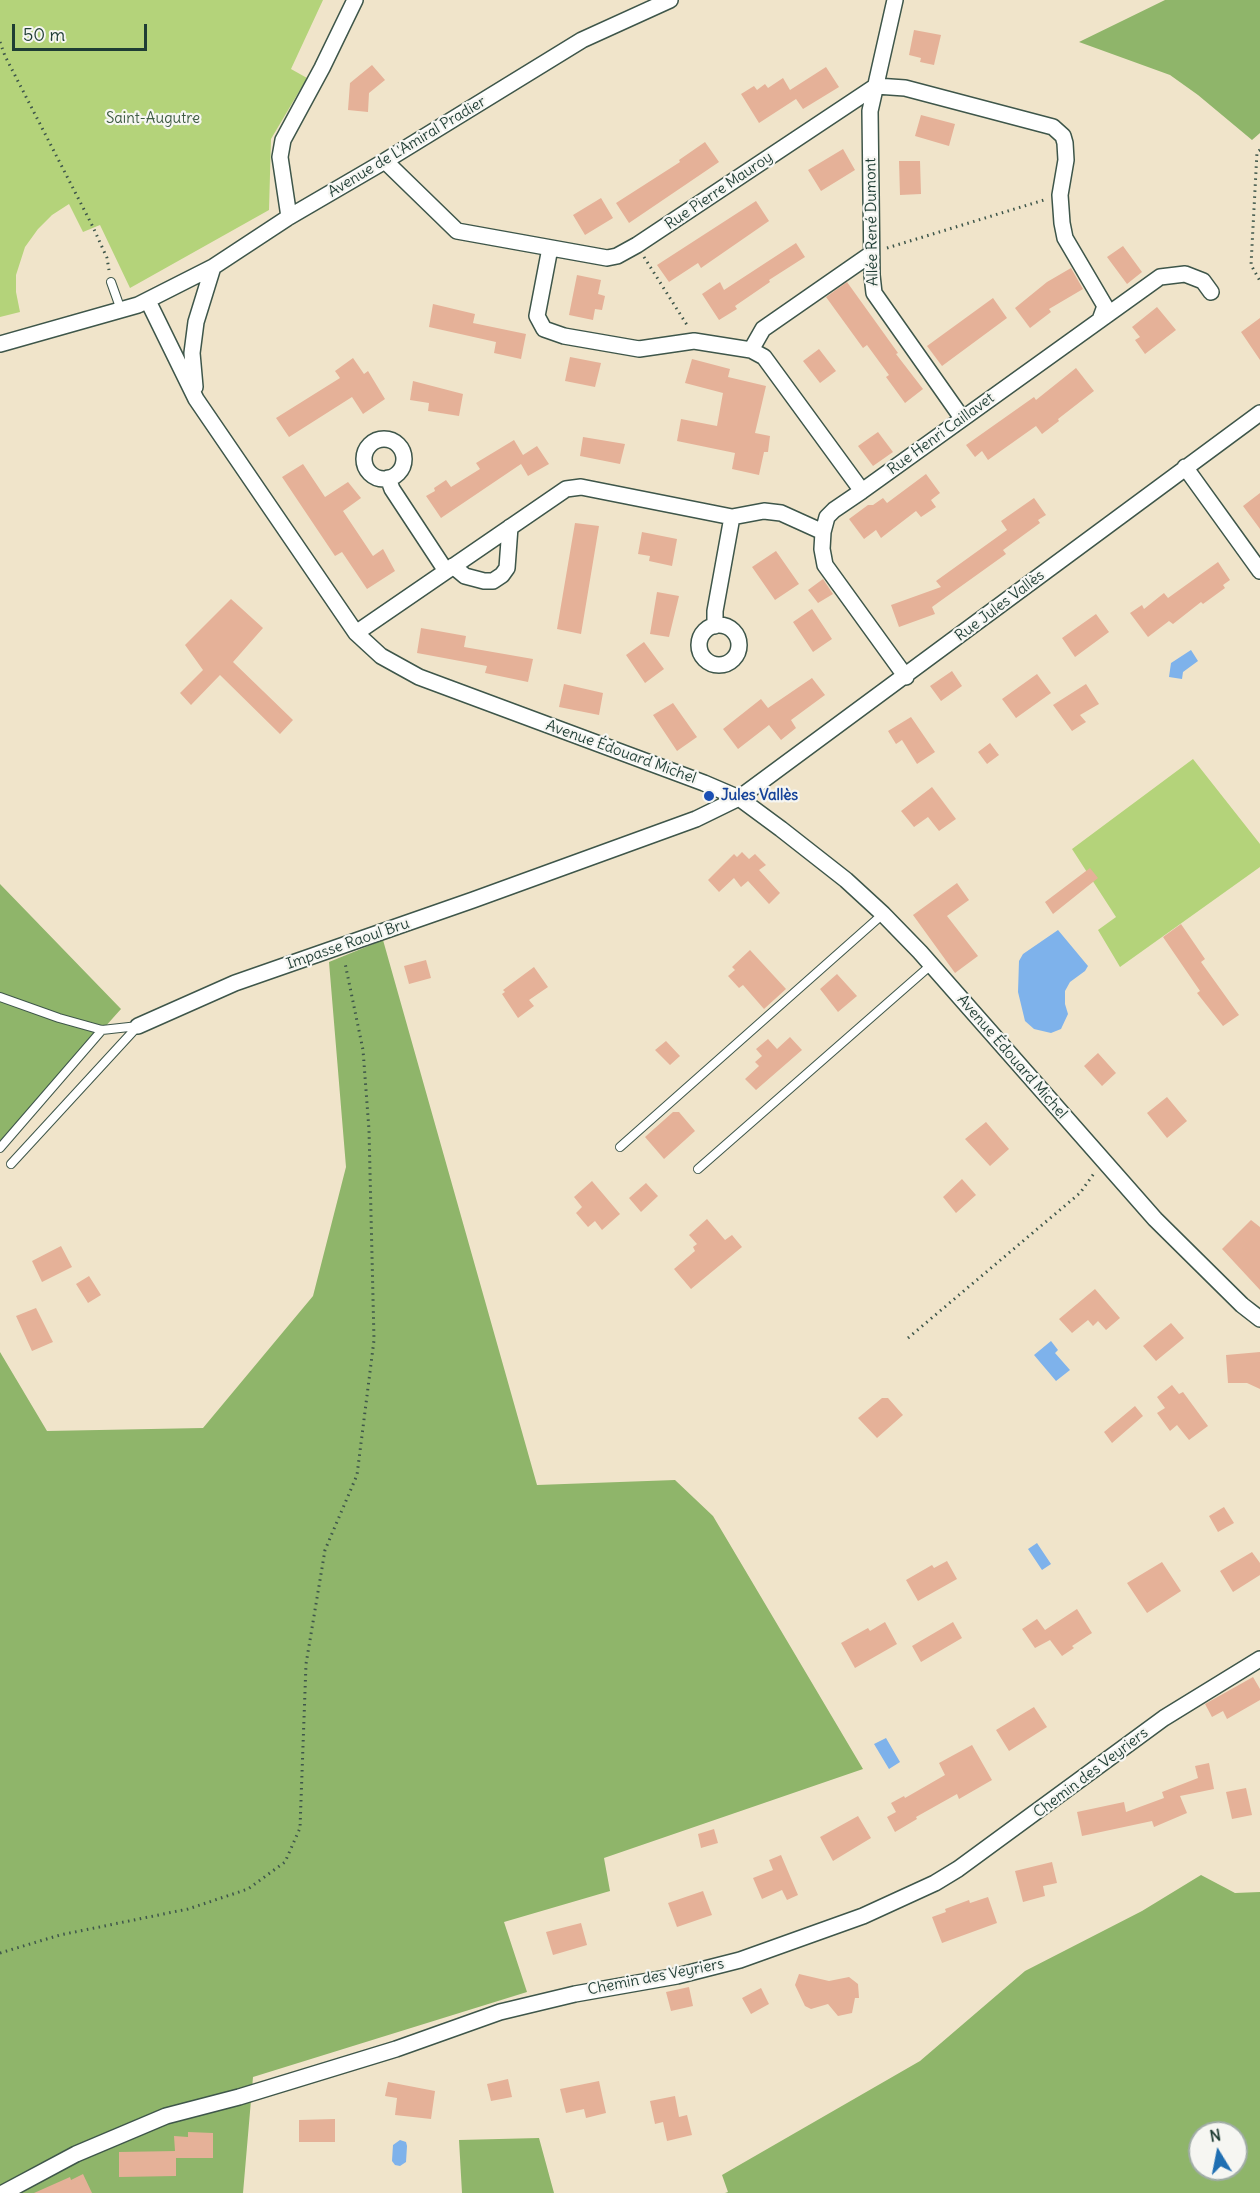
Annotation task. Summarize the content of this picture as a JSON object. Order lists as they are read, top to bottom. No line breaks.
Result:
{"streets":{"street":["Avenue de L'Amiral Pradier","Rue Pierre Mauroy","Allée René Dumont","Rue Henri Caillavet","Rue Jules Vallès","Avenue Édouard Michel","Impasse Raoul Bru","Chemin des Veyriers"]},"crossings":[["Avenue de L'Amiral Pradier","Rue Pierre Mauroy"],["Avenue de L'Amiral Pradier","Avenue Édouard Michel"],["Rue Pierre Mauroy","Allée René Dumont"],["Allée René Dumont","Rue Henri Caillavet"],["Rue Jules Vallès","Avenue Édouard Michel"],["Rue Jules Vallès","Impasse Raoul Bru"],["Avenue Édouard Michel","Impasse Raoul Bru"]],"parks":["Saint-Augutre"],"places":["Jules Vallès"],"scale_bar":"50 m","north":"top"}
